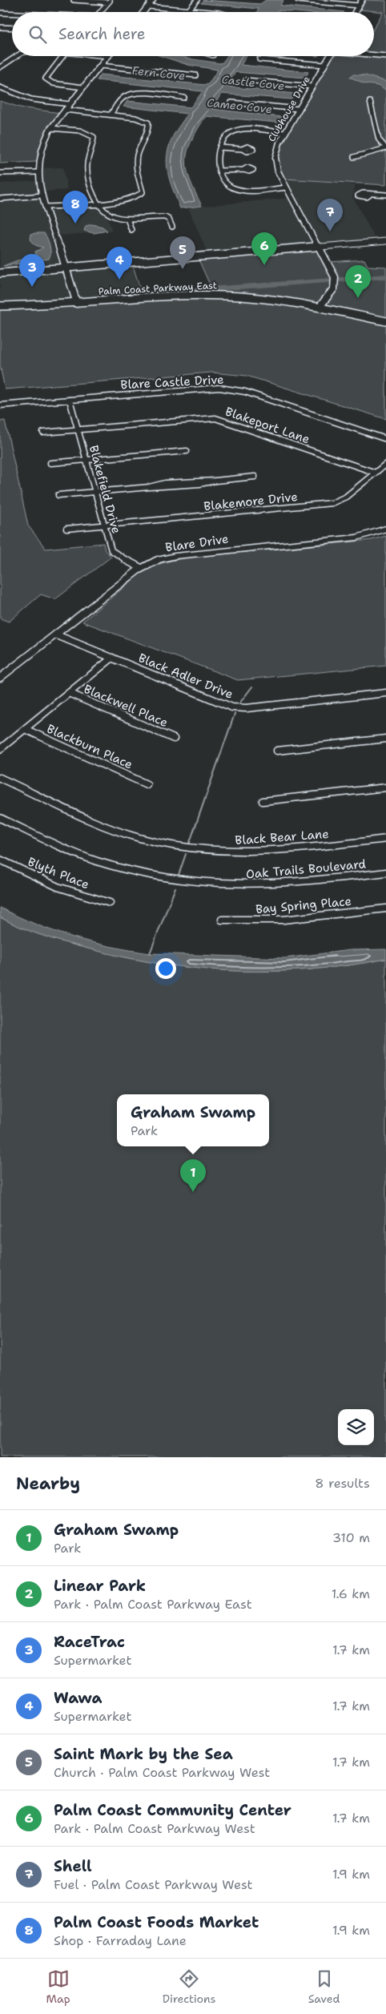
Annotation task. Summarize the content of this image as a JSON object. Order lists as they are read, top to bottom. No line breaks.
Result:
{"streets":{"main road":["Palm Coast Parkway East"],"street":["Clubhouse Drive","Blare Castle Drive","Blakeport Lane","Blakefield Drive","Blakemore Drive","Blare Drive","Black Adler Drive","Blackwell Place","Blackburn Place","Black Bear Lane","Oak Trails Boulevard","Blyth Place","Bay Spring Place"]},"crossings":[["Clubhouse Drive","Palm Coast Parkway East"],["Blare Castle Drive","Blakefield Drive"],["Blakeport Lane","Blakefield Drive"],["Blakeport Lane","Blakemore Drive"],["Blakefield Drive","Blakemore Drive"],["Blakefield Drive","Blare Drive"],["Blare Drive","Black Adler Drive"]],"water":["Fern Cove","Castle Cove","Cameo Cove"],"page":{"search":"Search here","pins":["8","7","6","5","4","3","2","1"],"popup":["Graham Swamp","Park"],"heading":["Nearby","8 results"],"list":[{"mark":"1","name":"Graham Swamp","note":"Park","value":"310 m"},{"mark":"2","name":"Linear Park","note":"Park · Palm Coast Parkway East","value":"1.6 km"},{"mark":"3","name":"RaceTrac","note":"Supermarket","value":"1.7 km"},{"mark":"4","name":"Wawa","note":"Supermarket","value":"1.7 km"},{"mark":"5","name":"Saint Mark by the Sea","note":"Church · Palm Coast Parkway West","value":"1.7 km"},{"mark":"6","name":"Palm Coast Community Center","note":"Park · Palm Coast Parkway West","value":"1.7 km"},{"mark":"7","name":"Shell","note":"Fuel · Palm Coast Parkway West","value":"1.9 km"},{"mark":"8","name":"Palm Coast Foods Market","note":"Shop · Farraday Lane","value":"1.9 km"}],"nav":["Map","Directions","Saved"]}}
